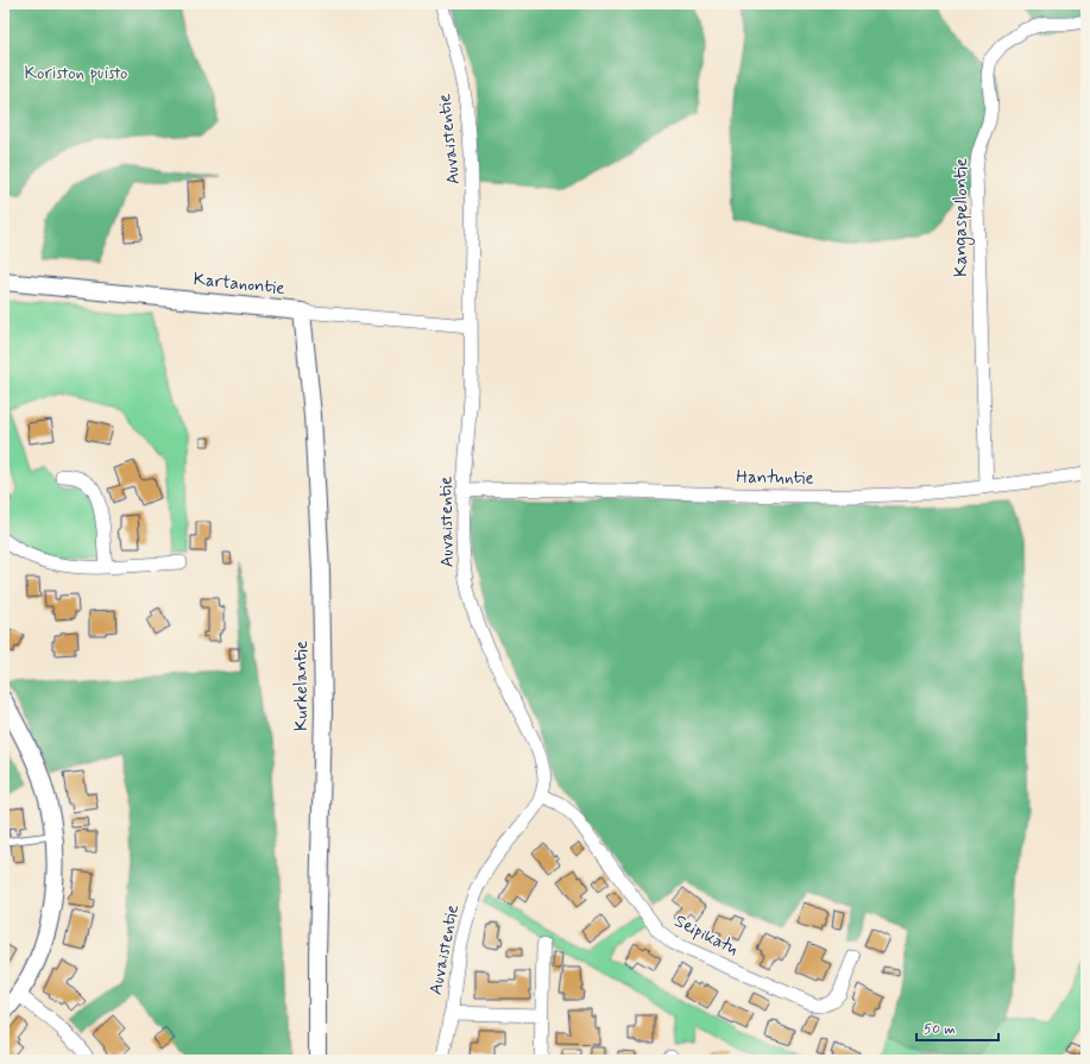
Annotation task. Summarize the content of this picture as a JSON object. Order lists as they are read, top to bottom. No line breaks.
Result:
{"streets":{"street":["Auvaistentie","Kangaspellontie","Kartanontie","Hantuntie","Kurkelantie","Seipikatu"]},"crossings":[["Auvaistentie","Kartanontie"],["Auvaistentie","Hantuntie"],["Auvaistentie","Seipikatu"],["Kangaspellontie","Hantuntie"],["Kartanontie","Kurkelantie"]],"parks":["Koriston puisto"],"scale_bar":"50 m"}
